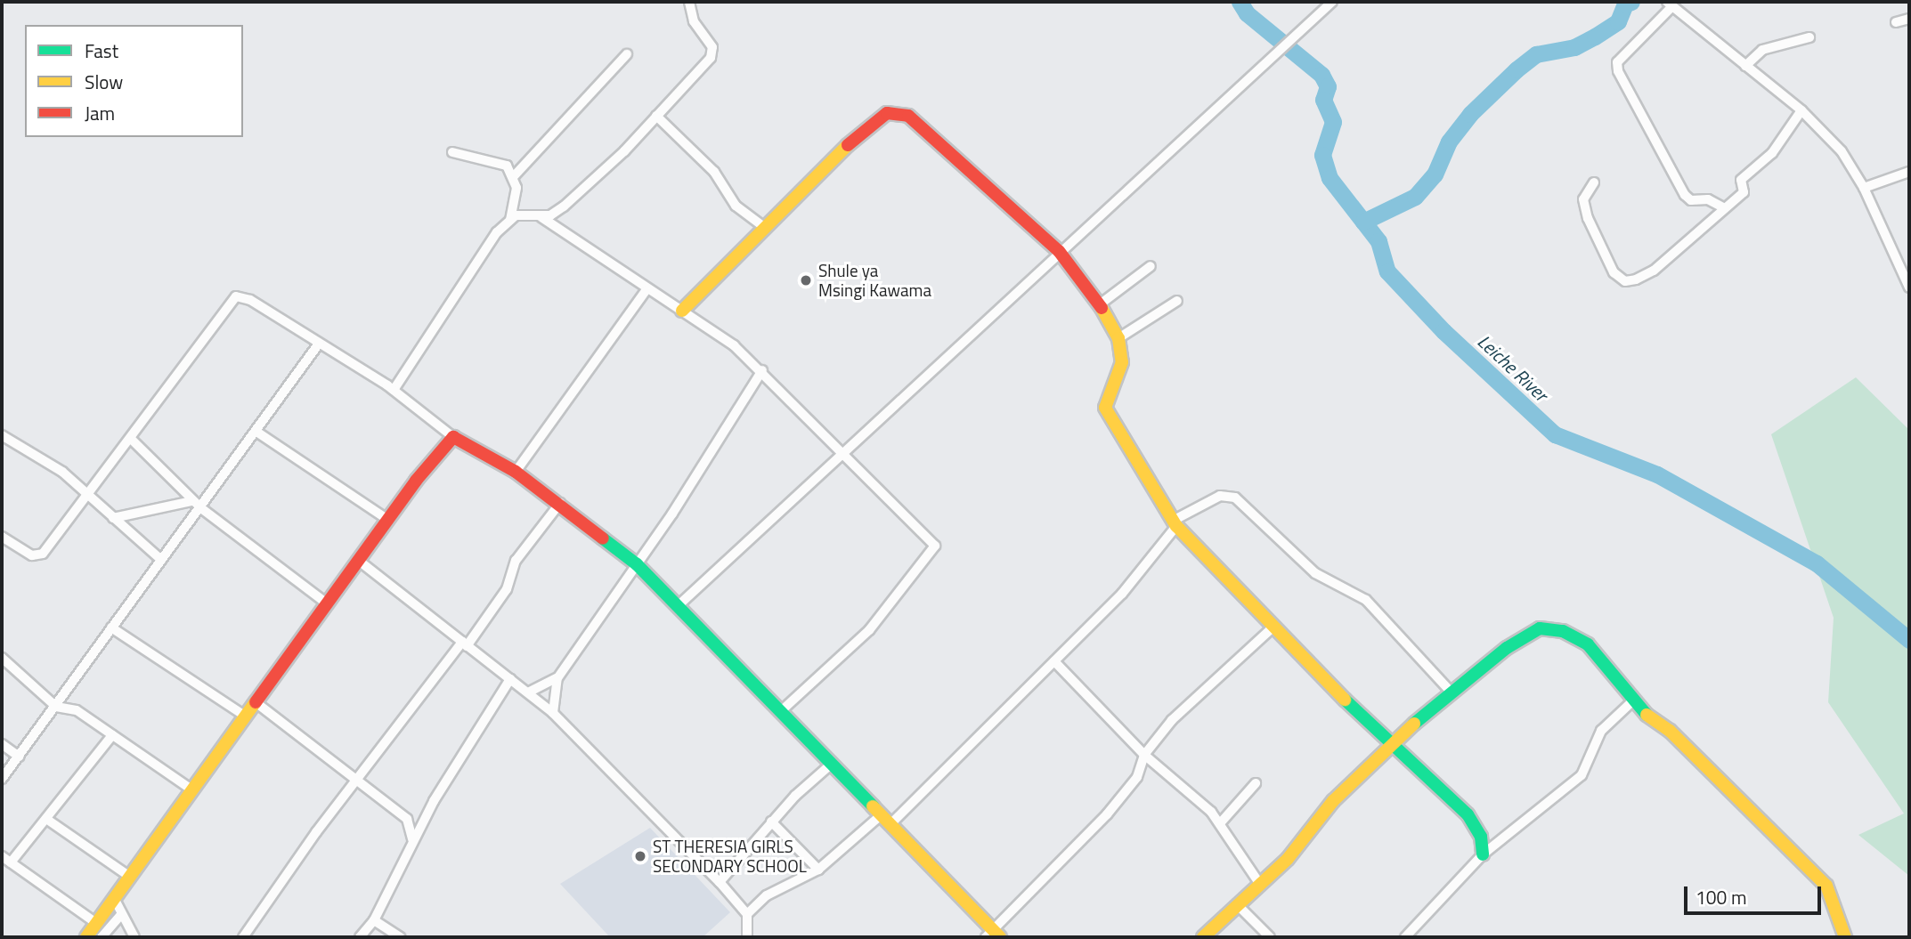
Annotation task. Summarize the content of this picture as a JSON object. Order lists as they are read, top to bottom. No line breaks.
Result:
{"water":["Leiche River"],"places":["Shule ya Msingi Kawama","ST THERESIA GIRLS SECONDARY SCHOOL"],"legend":["Fast","Slow","Jam"],"scale_bar":"100 m"}
